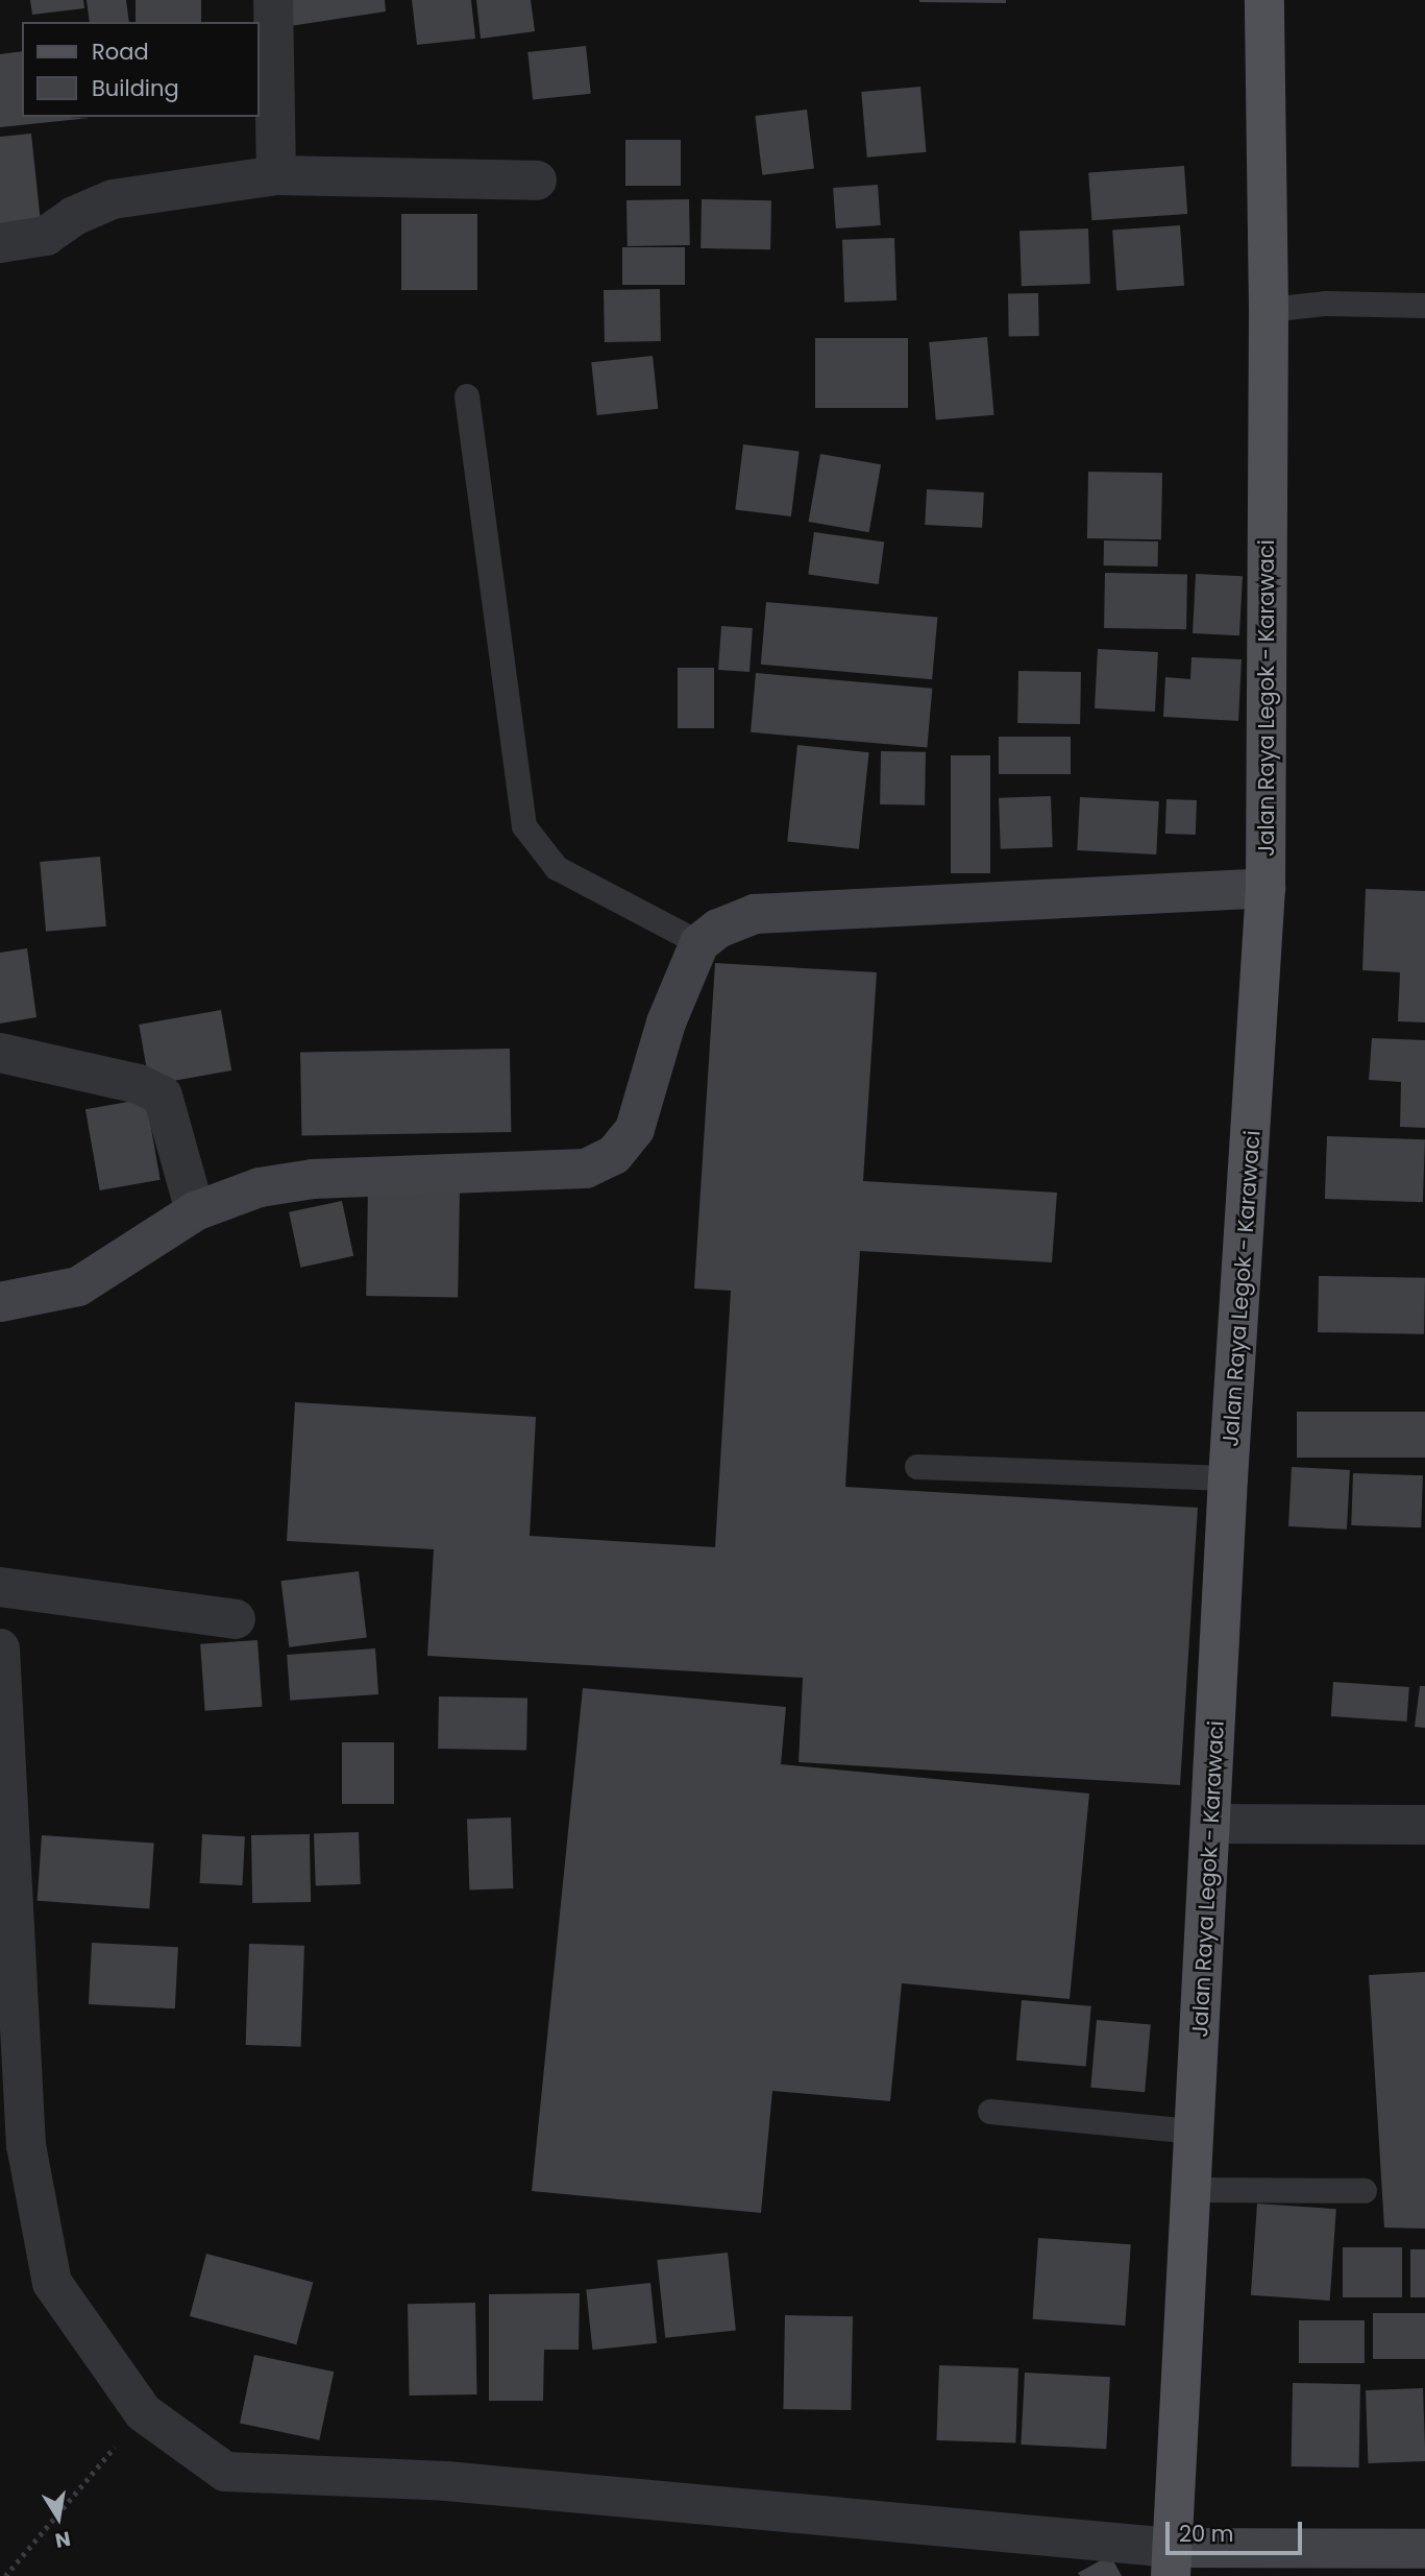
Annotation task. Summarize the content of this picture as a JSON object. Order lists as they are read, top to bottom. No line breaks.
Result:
{"streets":{"main road":["Jalan Raya Legok - Karawaci"]},"legend":["Road","Building"],"scale_bar":"20 m","north":"bottom"}
